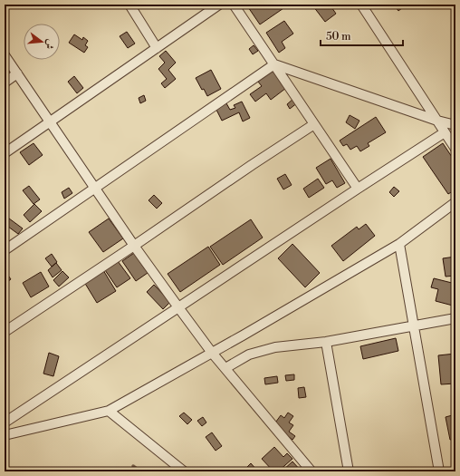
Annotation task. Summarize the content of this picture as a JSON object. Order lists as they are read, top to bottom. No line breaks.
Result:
{"scale_bar":"50 m","north":"right"}
